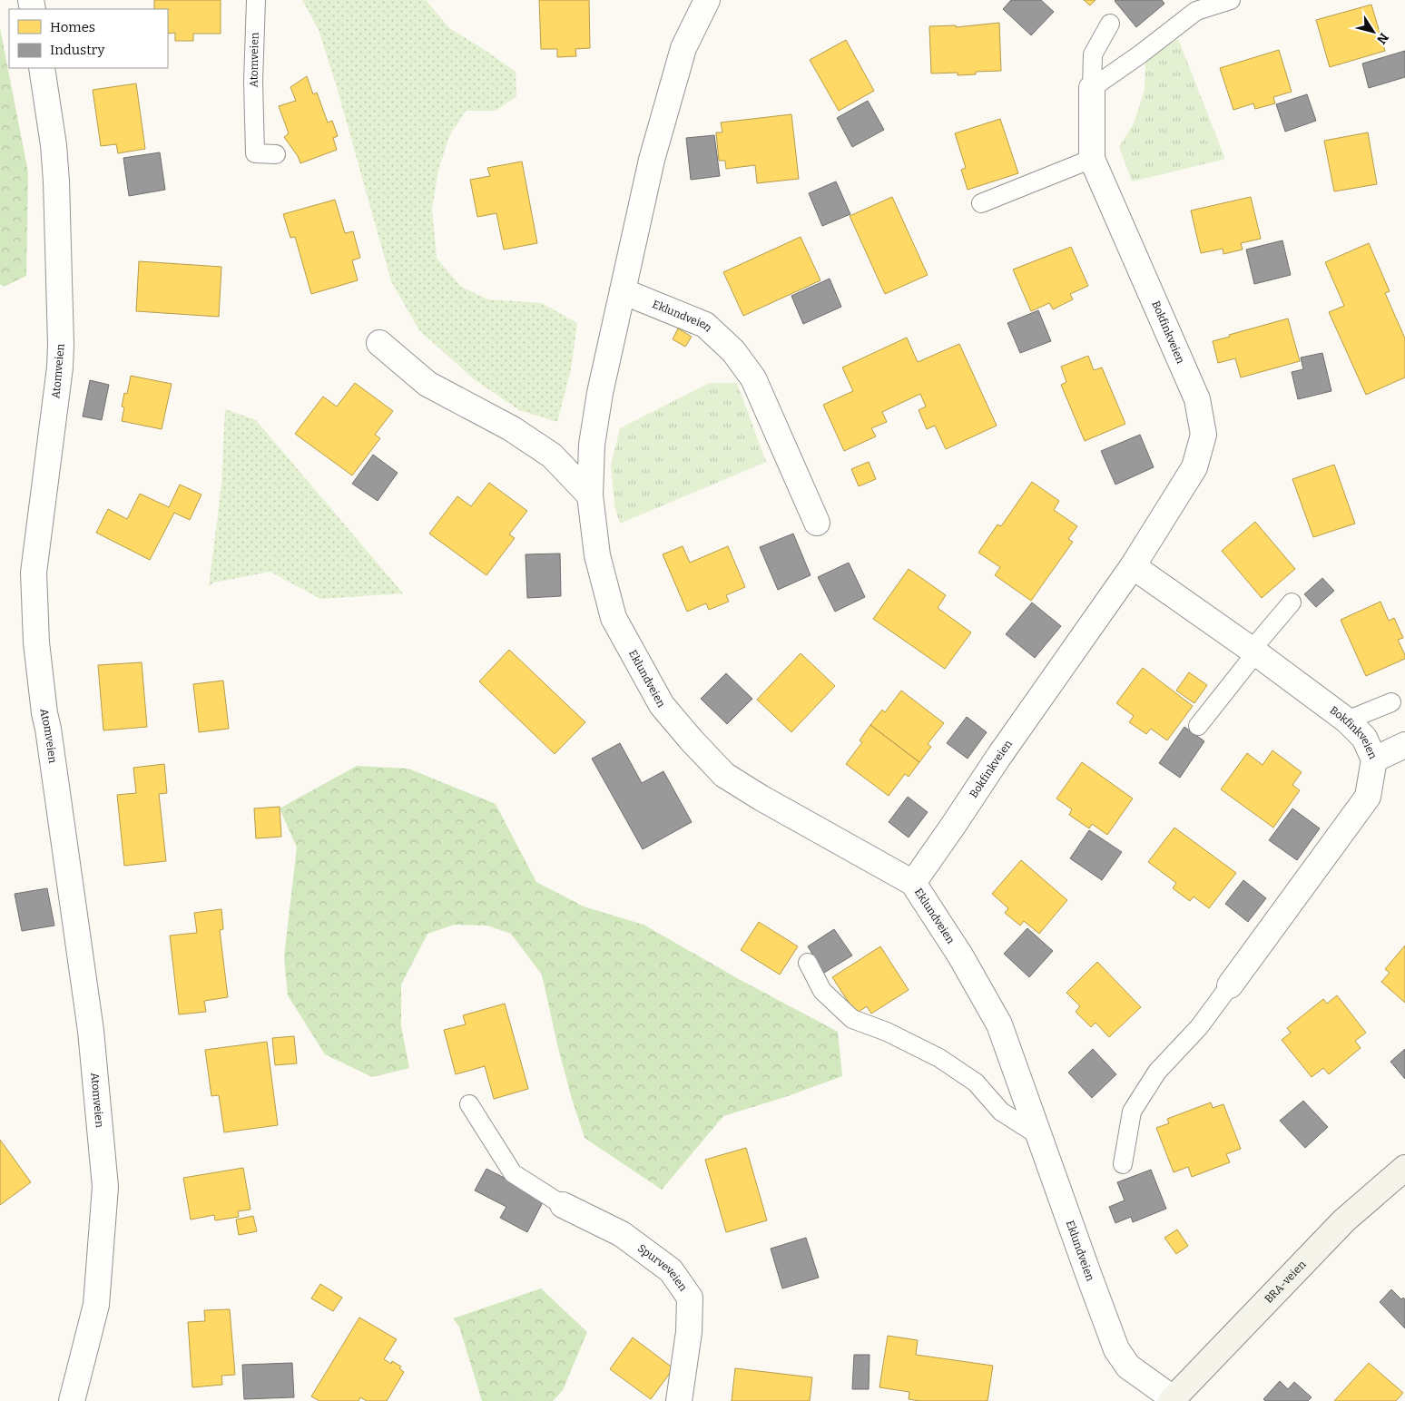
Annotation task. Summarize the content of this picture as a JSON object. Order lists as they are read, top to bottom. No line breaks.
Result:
{"streets":{"main road":["BRA-veien"],"street":["Atomveien","Eklundveien","Bokfinkveien","Spurveveien"]},"crossings":[["Eklundveien","Bokfinkveien"],["Eklundveien","BRA-veien"]],"legend":["Homes","Industry"],"north":"bottom right"}
